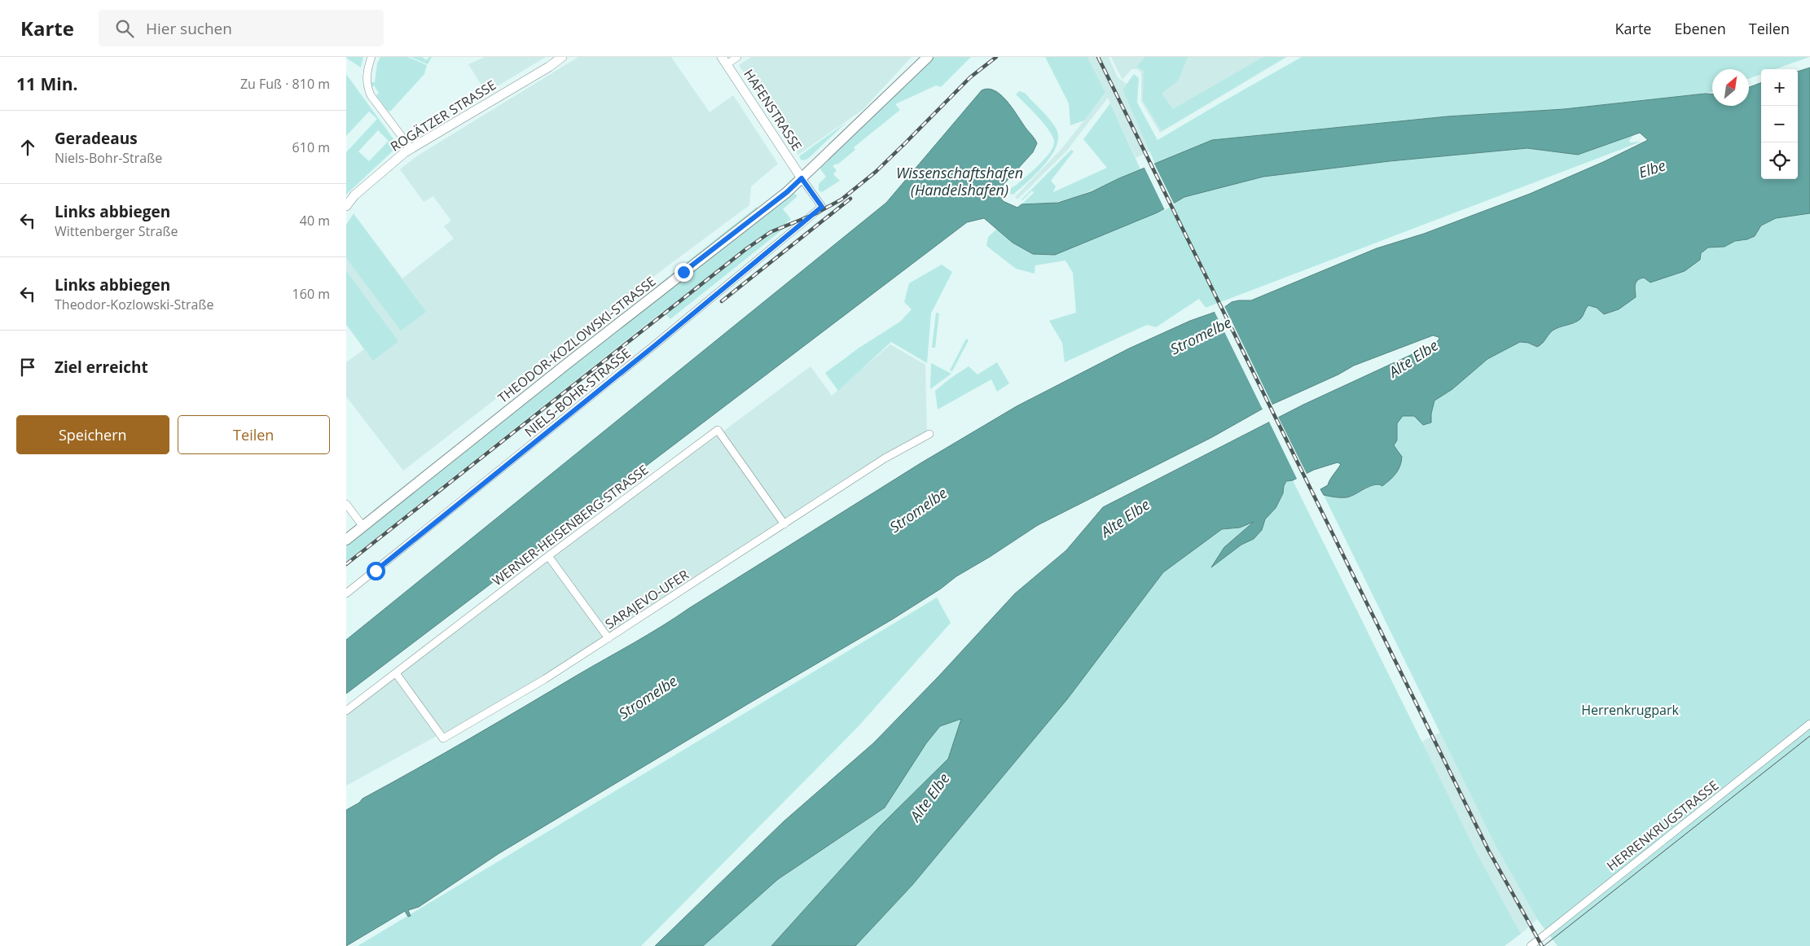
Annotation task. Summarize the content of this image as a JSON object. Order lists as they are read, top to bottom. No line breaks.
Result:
{"streets":{"main road":["THEODOR-KOZLOWSKI-STRASSE"],"street":["HAFENSTRASSE","ROGÄTZER STRASSE","NIELS-BOHR-STRASSE","WERNER-HEISENBERG-STRASSE","SARAJEVO-UFER","HERRENKRUGSTRASSE"]},"crossings":[["HAFENSTRASSE","THEODOR-KOZLOWSKI-STRASSE"],["HAFENSTRASSE","NIELS-BOHR-STRASSE"],["THEODOR-KOZLOWSKI-STRASSE","NIELS-BOHR-STRASSE"],["WERNER-HEISENBERG-STRASSE","SARAJEVO-UFER"]],"water":["Elbe","Wissenschaftshafen (Handelshafen)","Stromelbe","Alte Elbe"],"parks":["Herrenkrugpark"],"north":"top right","page":{"header":"Karte","search":"Hier suchen","nav":["Karte","Ebenen","Teilen"],"heading":["11 Min.","Zu Fuß · 810 m"],"map_buttons":["+","−"],"list":[["Geradeaus","Niels-Bohr-Straße","610 m"],["Links abbiegen","Wittenberger Straße","40 m"],["Links abbiegen","Theodor-Kozlowski-Straße","160 m"],"Ziel erreicht"],"buttons":["Speichern","Teilen"]}}
